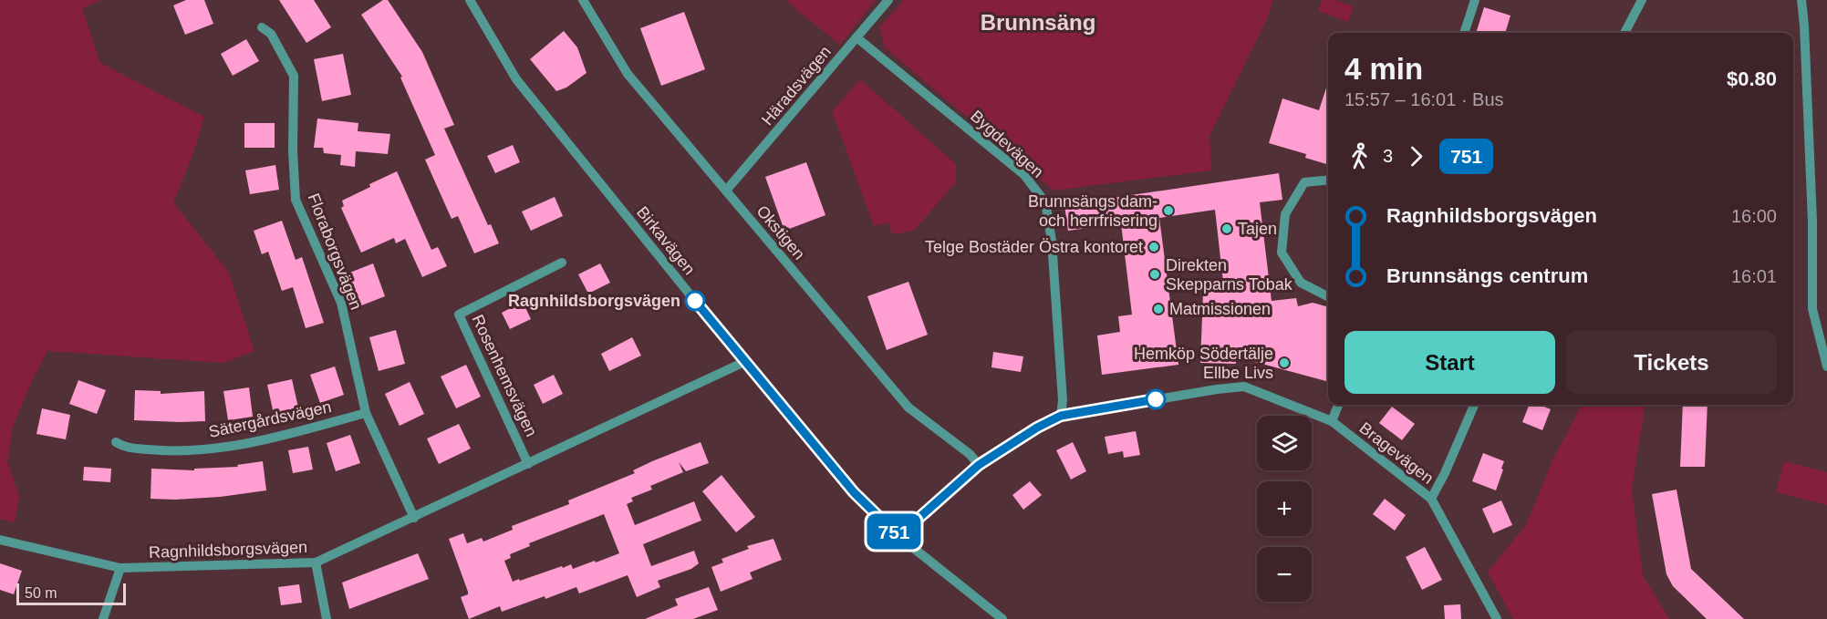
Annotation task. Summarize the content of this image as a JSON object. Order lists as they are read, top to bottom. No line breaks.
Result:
{"streets":{"street":["Häradsvägen","Bygdevägen","Okstigen","Birkavägen","Floraborgsvägen","Rosenhemsvägen","Sätergårdsvägen","Bragevägen","Ragnhildsborgsvägen"]},"crossings":[["Häradsvägen","Bygdevägen"],["Häradsvägen","Okstigen"],["Bygdevägen","Bragevägen"],["Okstigen","Bragevägen"],["Birkavägen","Bragevägen"],["Birkavägen","Ragnhildsborgsvägen"],["Floraborgsvägen","Sätergårdsvägen"],["Floraborgsvägen","Ragnhildsborgsvägen"],["Rosenhemsvägen","Ragnhildsborgsvägen"]],"districts":["Brunnsäng"],"places":["Brunnsängs dam- och herrfrisering","Tajen","Telge Bostäder Östra kontoret","Direkten Skepparns Tobak","Ragnhildsborgsvägen","Matmissionen","Hemköp Södertälje Ellbe Livs"],"lines":["bus line 751"],"scale_bar":"50 m","page":{"on_map":"751","heading":["4 min","15:57 – 16:01 · Bus","$0.80"],"legs":["3","751"],"list":[{"name":"Ragnhildsborgsvägen","value":"16:00"},{"name":"Brunnsängs centrum","value":"16:01"}],"buttons":["Start","Tickets"],"map_buttons":["+","−"],"scale":"50 m"}}
